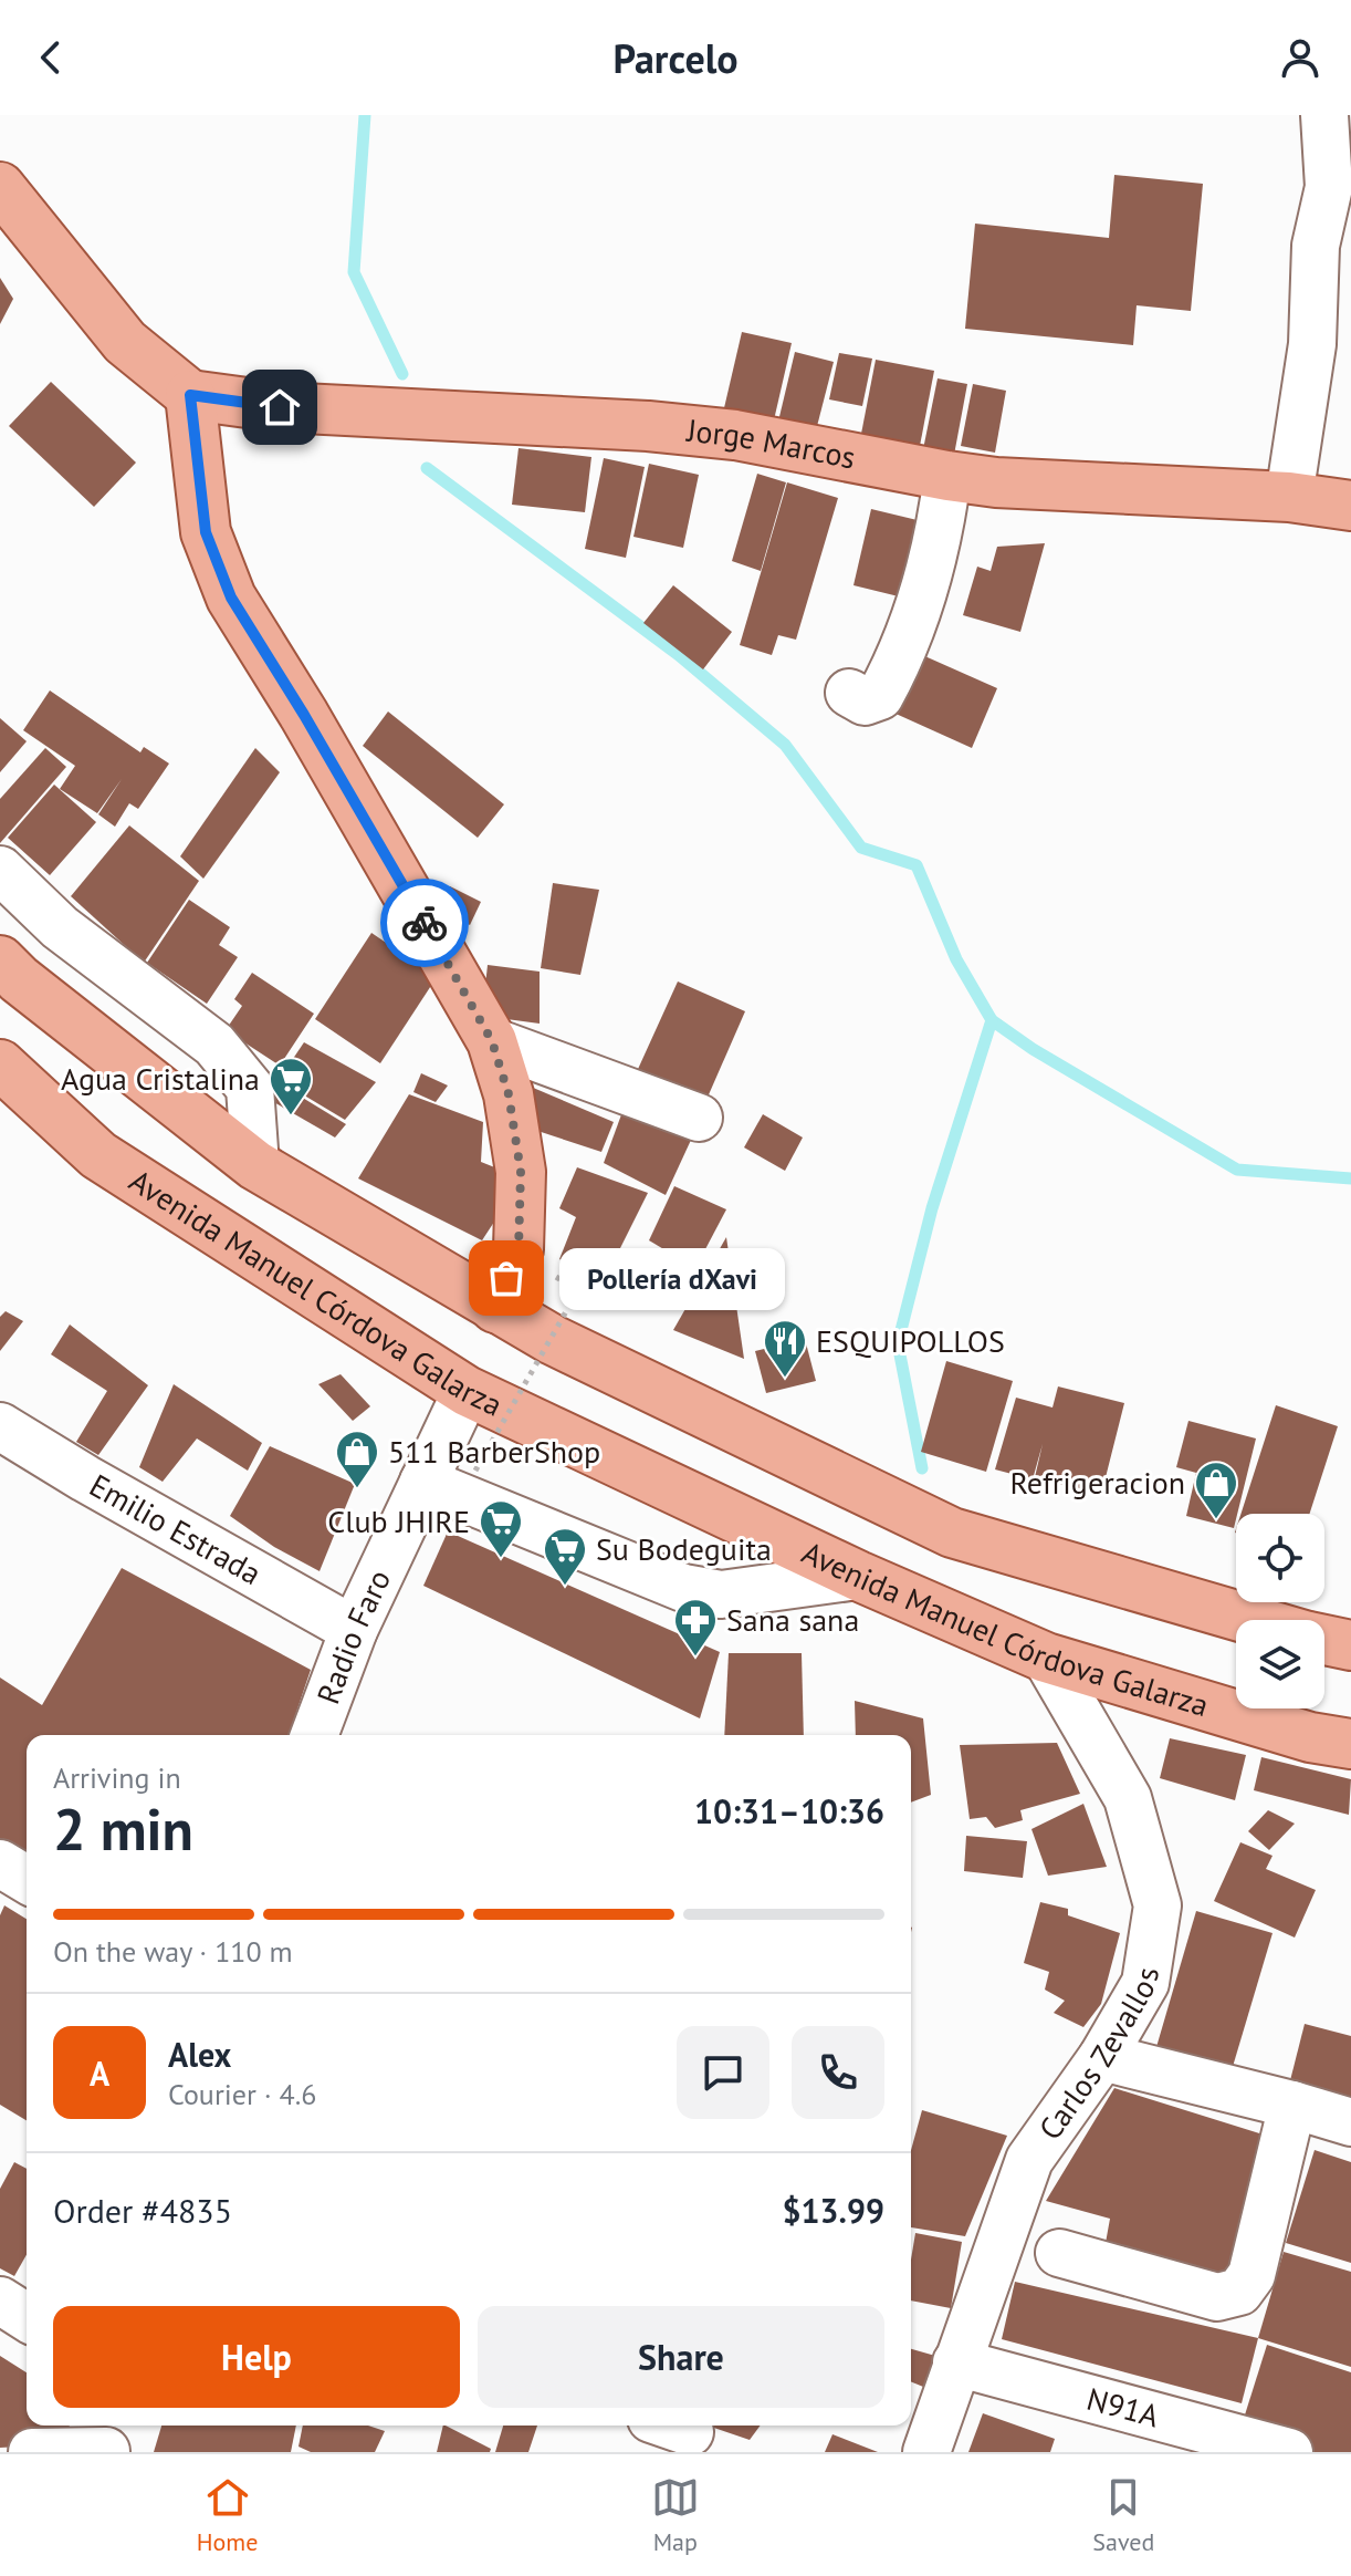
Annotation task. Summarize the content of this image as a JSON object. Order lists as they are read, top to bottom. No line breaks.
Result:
{"streets":{"main road":["Jorge Marcos","Avenida Manuel Córdova Galarza"],"street":["Emilio Estrada","Radio Faro","Carlos Zevallos","N91A"]},"crossings":[["Avenida Manuel Córdova Galarza","Radio Faro"],["Avenida Manuel Córdova Galarza","Carlos Zevallos"],["Emilio Estrada","Radio Faro"],["Carlos Zevallos","N91A"]],"places":{"supermarket":["Agua Cristalina","Club JHIRE","Su Bodeguita"],"other":["Pollería dXavi"],"restaurant":["ESQUIPOLLOS"],"shop":["511 BarberShop","Refrigeracion"],"pharmacy":["Sana sana"]},"page":{"header":"Parcelo","bubble":"Pollería dXavi","heading":["2 min","Arriving in","10:31–10:36"],"panel":["Alex","Courier · 4.6","Order #4835","$13.99"],"bar":"On the way · 110 m","round":"A","buttons":["Help","Share"],"tabs":["Home","Map","Saved"]}}
